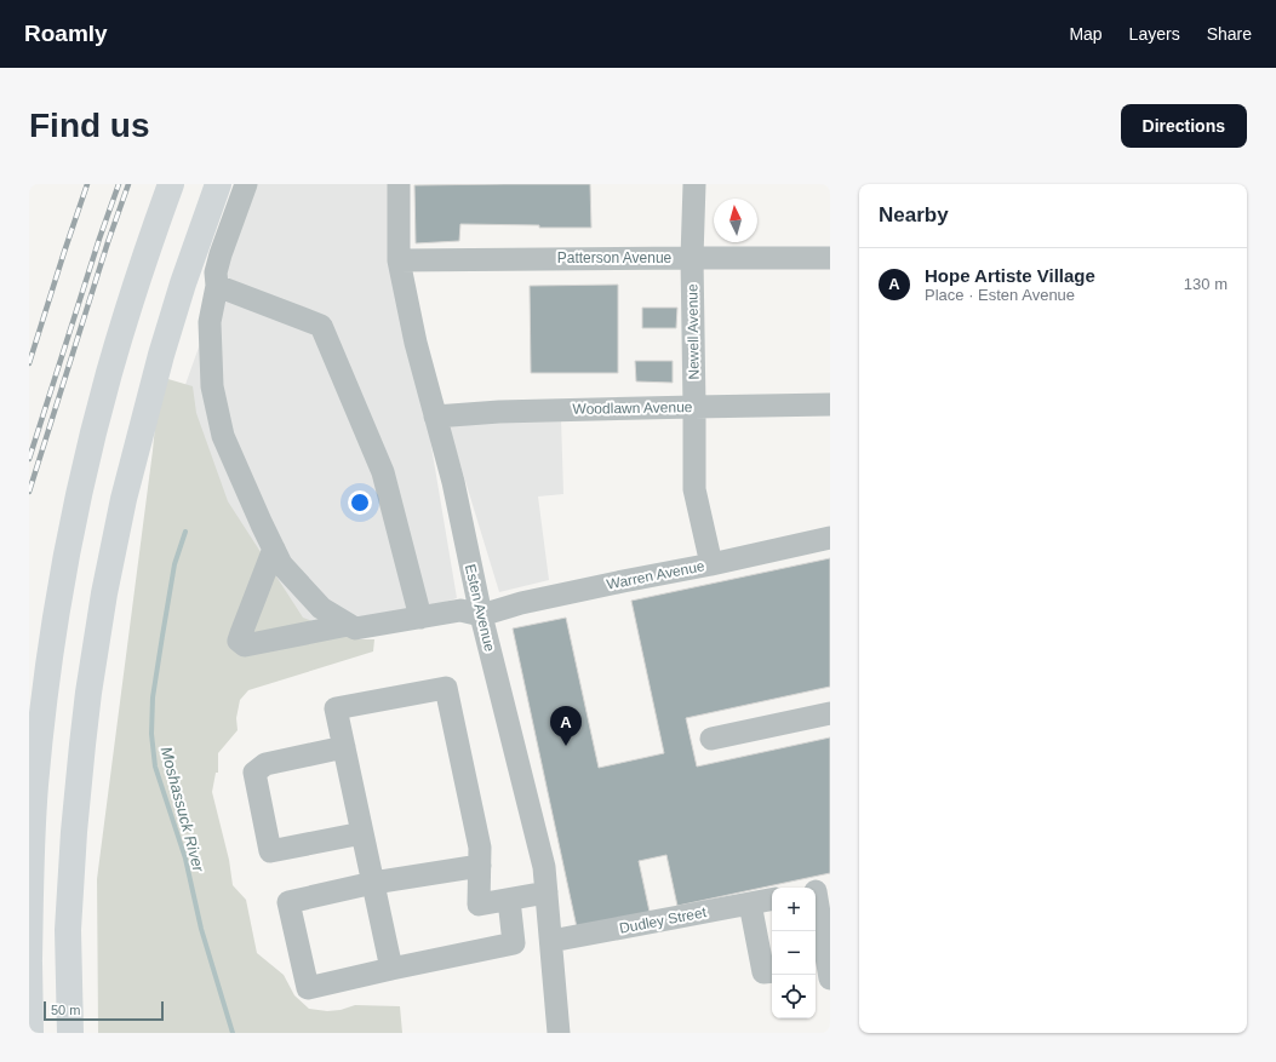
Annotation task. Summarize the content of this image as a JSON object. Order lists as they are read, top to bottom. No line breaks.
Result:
{"streets":{"street":["Patterson Avenue","Newell Avenue","Woodlawn Avenue","Warren Avenue","Esten Avenue","Dudley Street"]},"crossings":[["Patterson Avenue","Newell Avenue"],["Patterson Avenue","Esten Avenue"],["Newell Avenue","Woodlawn Avenue"],["Newell Avenue","Warren Avenue"],["Woodlawn Avenue","Esten Avenue"],["Warren Avenue","Esten Avenue"],["Esten Avenue","Dudley Street"]],"water":["Moshassuck River"],"scale_bar":"50 m","north":"top","page":{"header":"Roamly","nav":["Map","Layers","Share"],"buttons":"Directions","title":"Find us","heading":"Nearby","list":[{"mark":"A","name":"Hope Artiste Village","note":"Place · Esten Avenue","value":"130 m"}],"pins":"A","map_buttons":["+","−"],"scale":"50 m"}}
